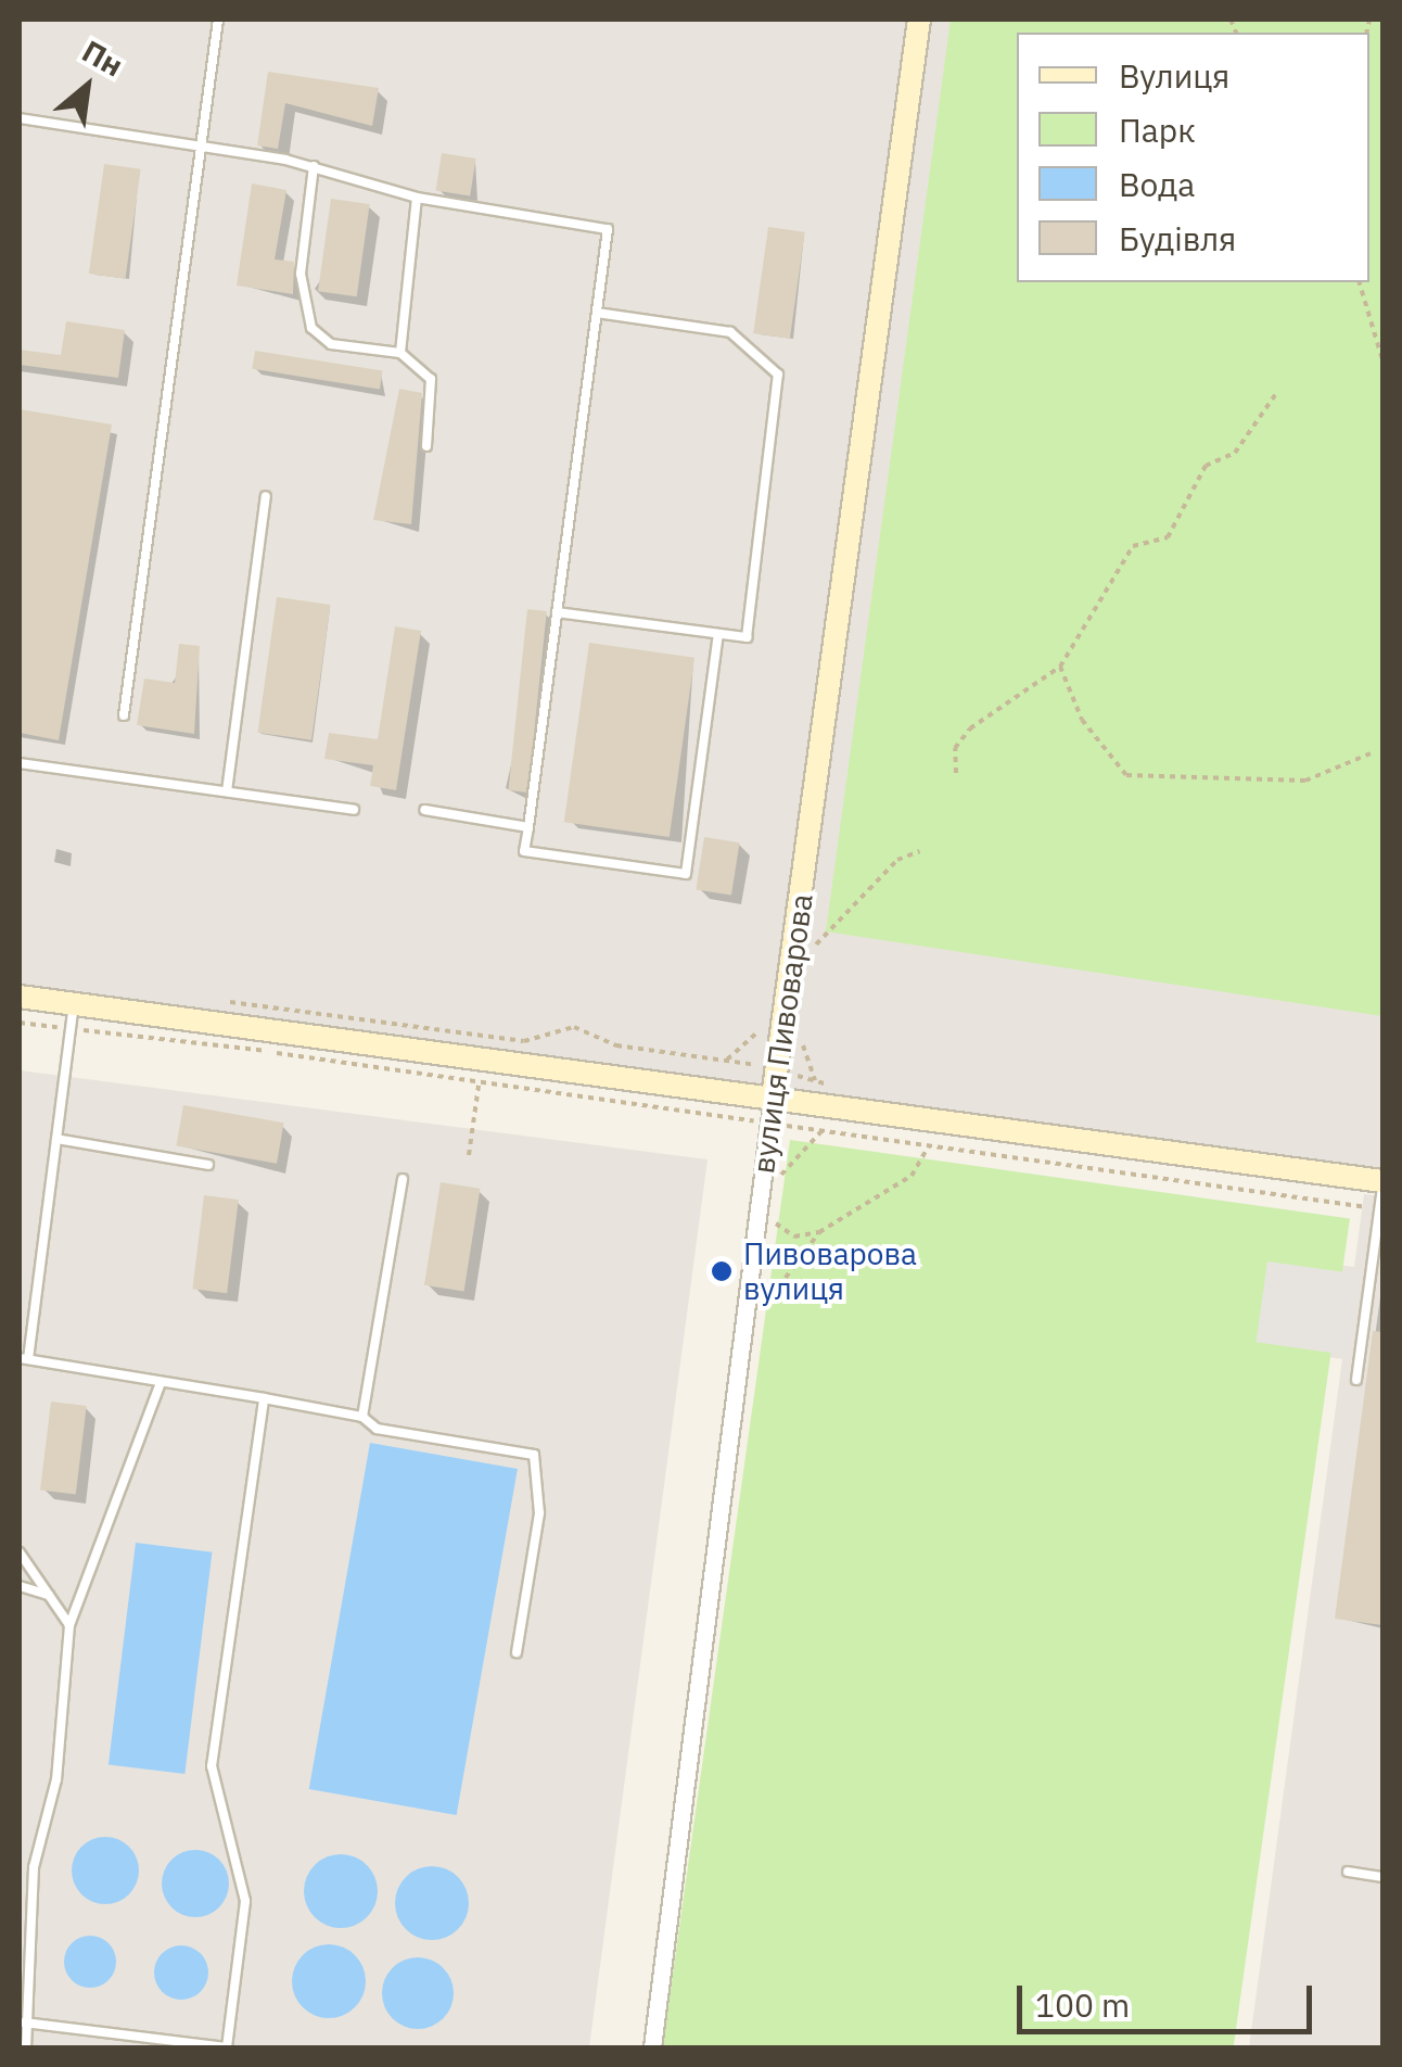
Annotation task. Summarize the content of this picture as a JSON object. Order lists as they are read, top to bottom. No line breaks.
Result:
{"streets":{"main road":["вулиця Пивоварова"]},"places":["Пивоварова вулиця"],"legend":["Вулиця","Парк","Вода","Будівля"],"scale_bar":"100 m","north":"top right"}
